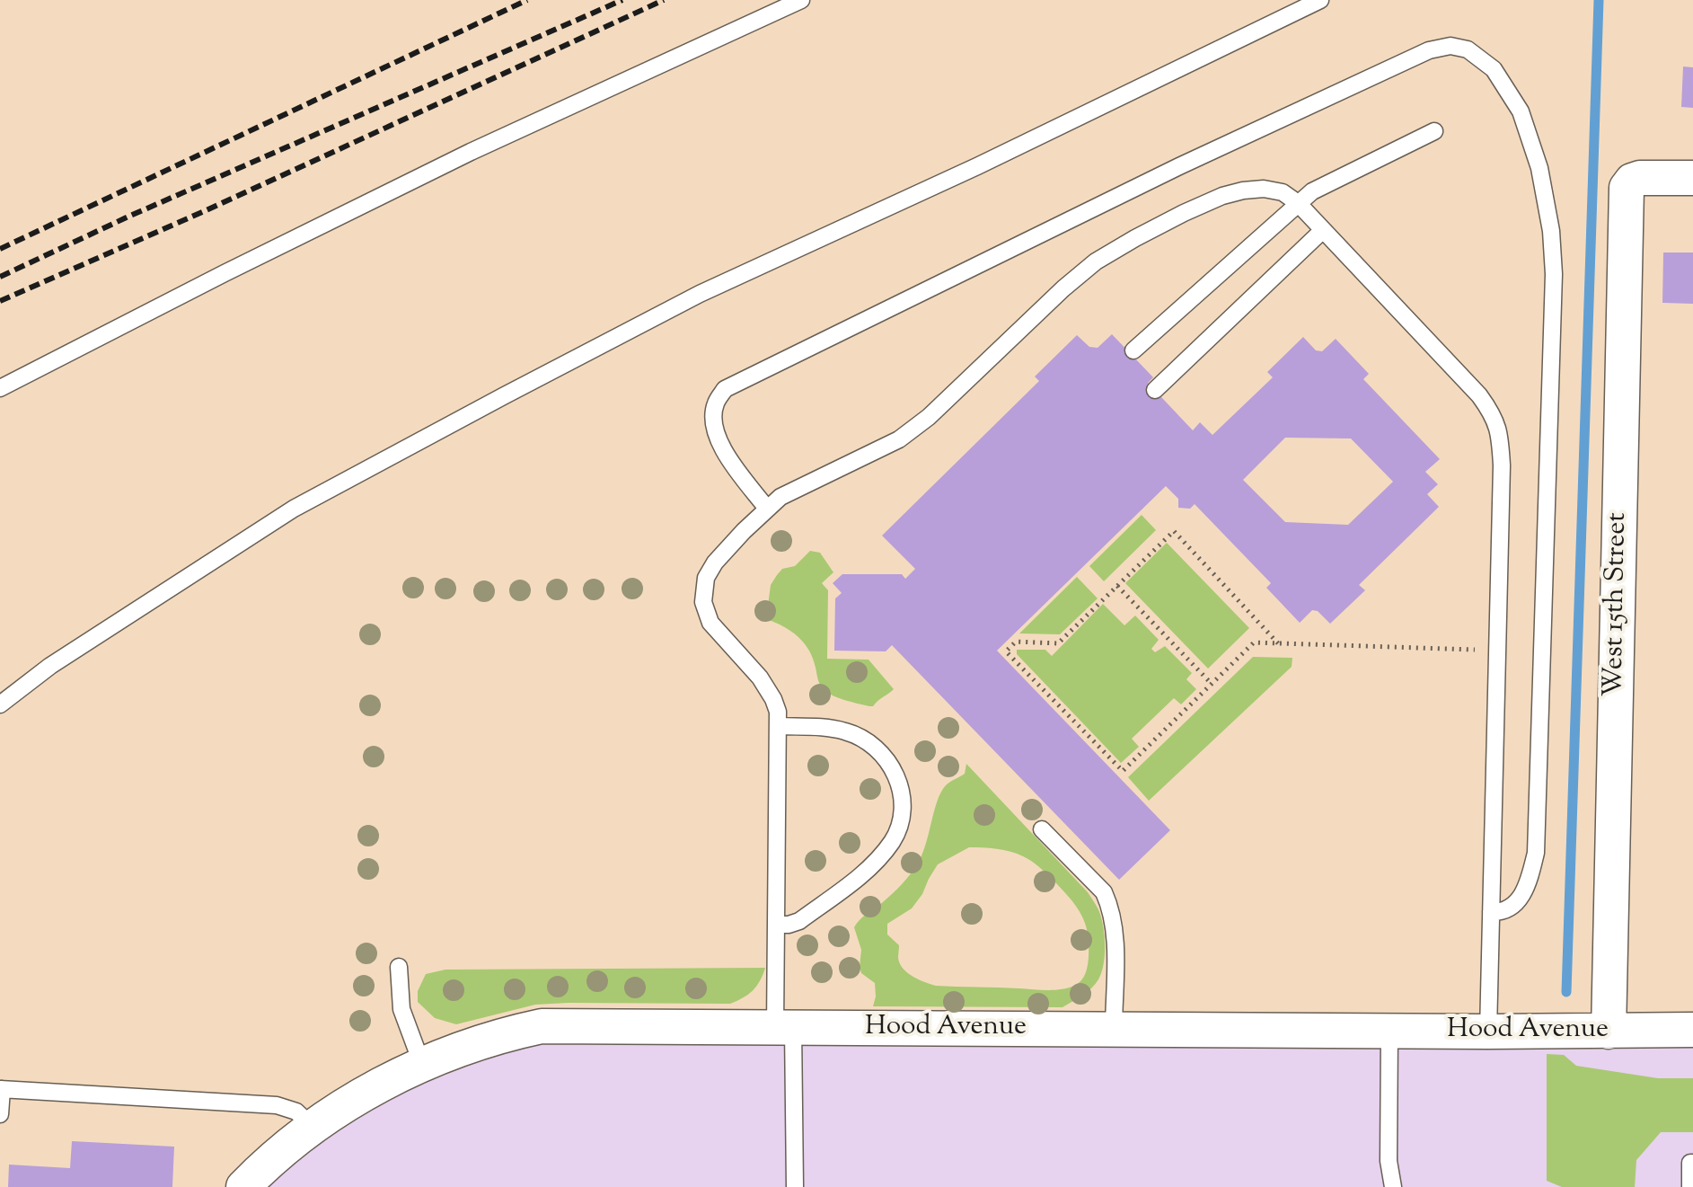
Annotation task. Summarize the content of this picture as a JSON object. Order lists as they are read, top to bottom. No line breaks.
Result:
{"streets":{"street":["West 15th Street","Hood Avenue"]},"crossings":[["West 15th Street","Hood Avenue"]]}
